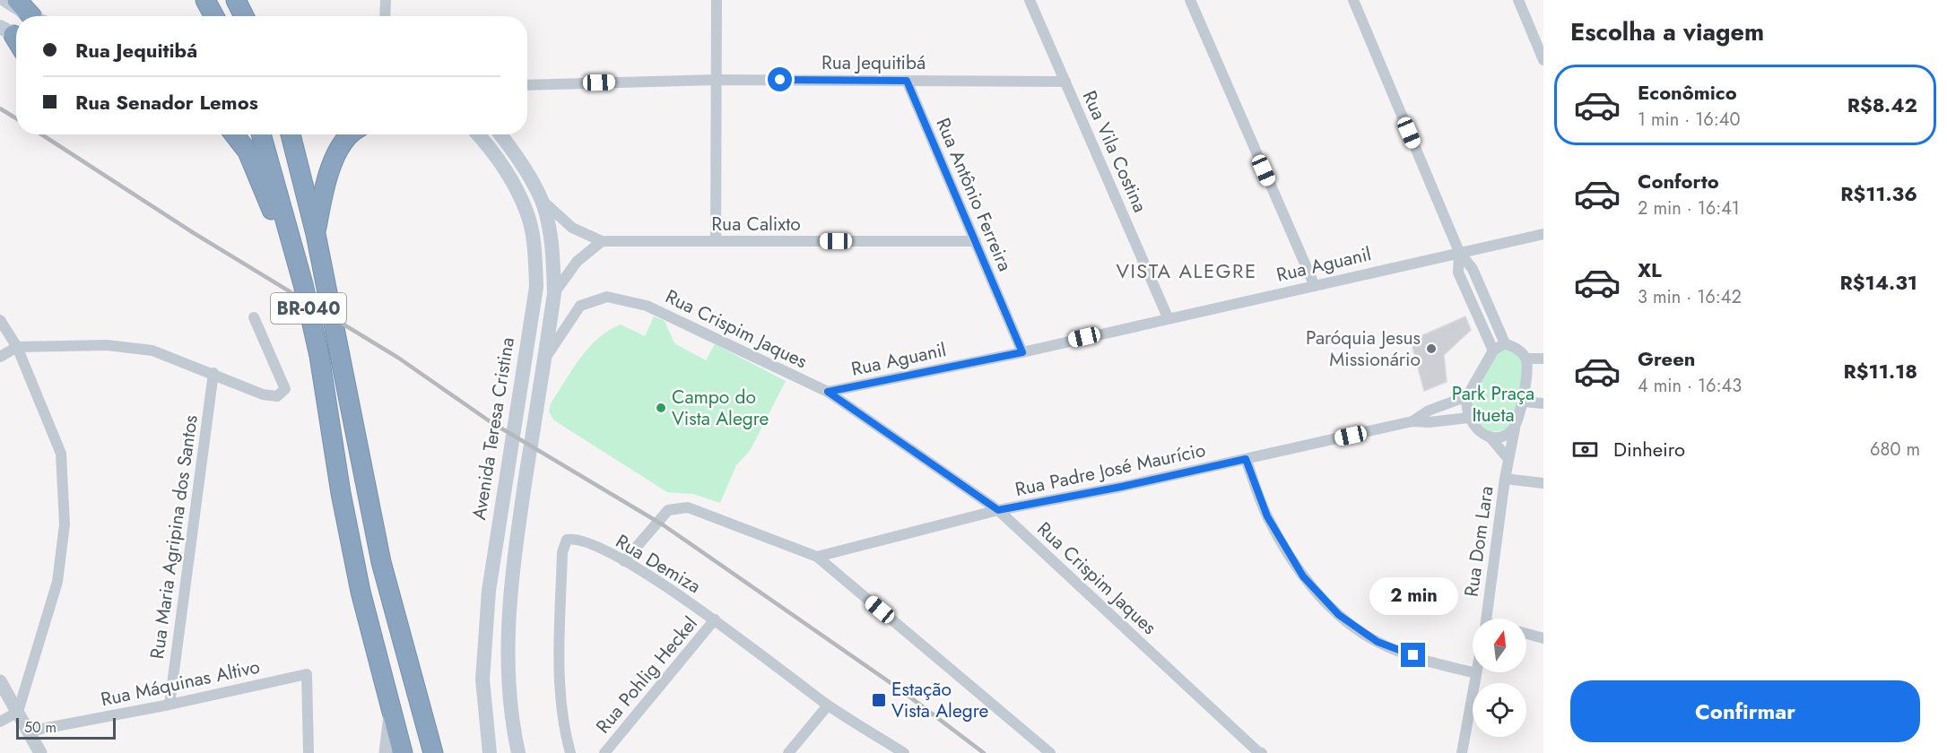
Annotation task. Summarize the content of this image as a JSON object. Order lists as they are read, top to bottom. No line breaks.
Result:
{"streets":{"highway":["BR-040"],"main road":["Avenida Teresa Cristina"],"street":["Rua Jequitibá","Rua Vila Costina","Rua Antônio Ferreira","Rua Calixto","Rua Aguanil","Rua Crispim Jaques","Rua Padre José Maurício","Rua Maria Agripina dos Santos","Rua Dom Lara","Rua Demiza","Rua Pohlig Heckel","Rua Máquinas Altivo"]},"crossings":[["Rua Jequitibá","Rua Vila Costina"],["Rua Jequitibá","Rua Antônio Ferreira"],["Rua Vila Costina","Rua Aguanil"],["Rua Antônio Ferreira","Rua Calixto"],["Rua Antônio Ferreira","Rua Aguanil"],["Rua Calixto","Avenida Teresa Cristina"],["Rua Aguanil","Rua Crispim Jaques"],["Rua Crispim Jaques","Avenida Teresa Cristina"],["Rua Crispim Jaques","Rua Padre José Maurício"],["Rua Maria Agripina dos Santos","Rua Máquinas Altivo"],["Rua Demiza","Rua Pohlig Heckel"]],"districts":["VISTA ALEGRE"],"parks":["Park Praça Itueta"],"places":{"other":["Paróquia Jesus Missionário","Campo do Vista Alegre"],"transit":["Estação Vista Alegre"]},"scale_bar":"50 m","north":"top","page":{"heading":"Escolha a viagem","banner":["Rua Jequitibá","Rua Senador Lemos"],"list":[{"name":"Econômico","note":"1 min · 16:40","value":"R$8.42"},{"name":"Conforto","note":"2 min · 16:41","value":"R$11.36"},{"name":"XL","note":"3 min · 16:42","value":"R$14.31"},{"name":"Green","note":"4 min · 16:43","value":"R$11.18"}],"pay":["Dinheiro","680 m"],"bubble":"2 min","buttons":"Confirmar","scale":"50 m"}}
